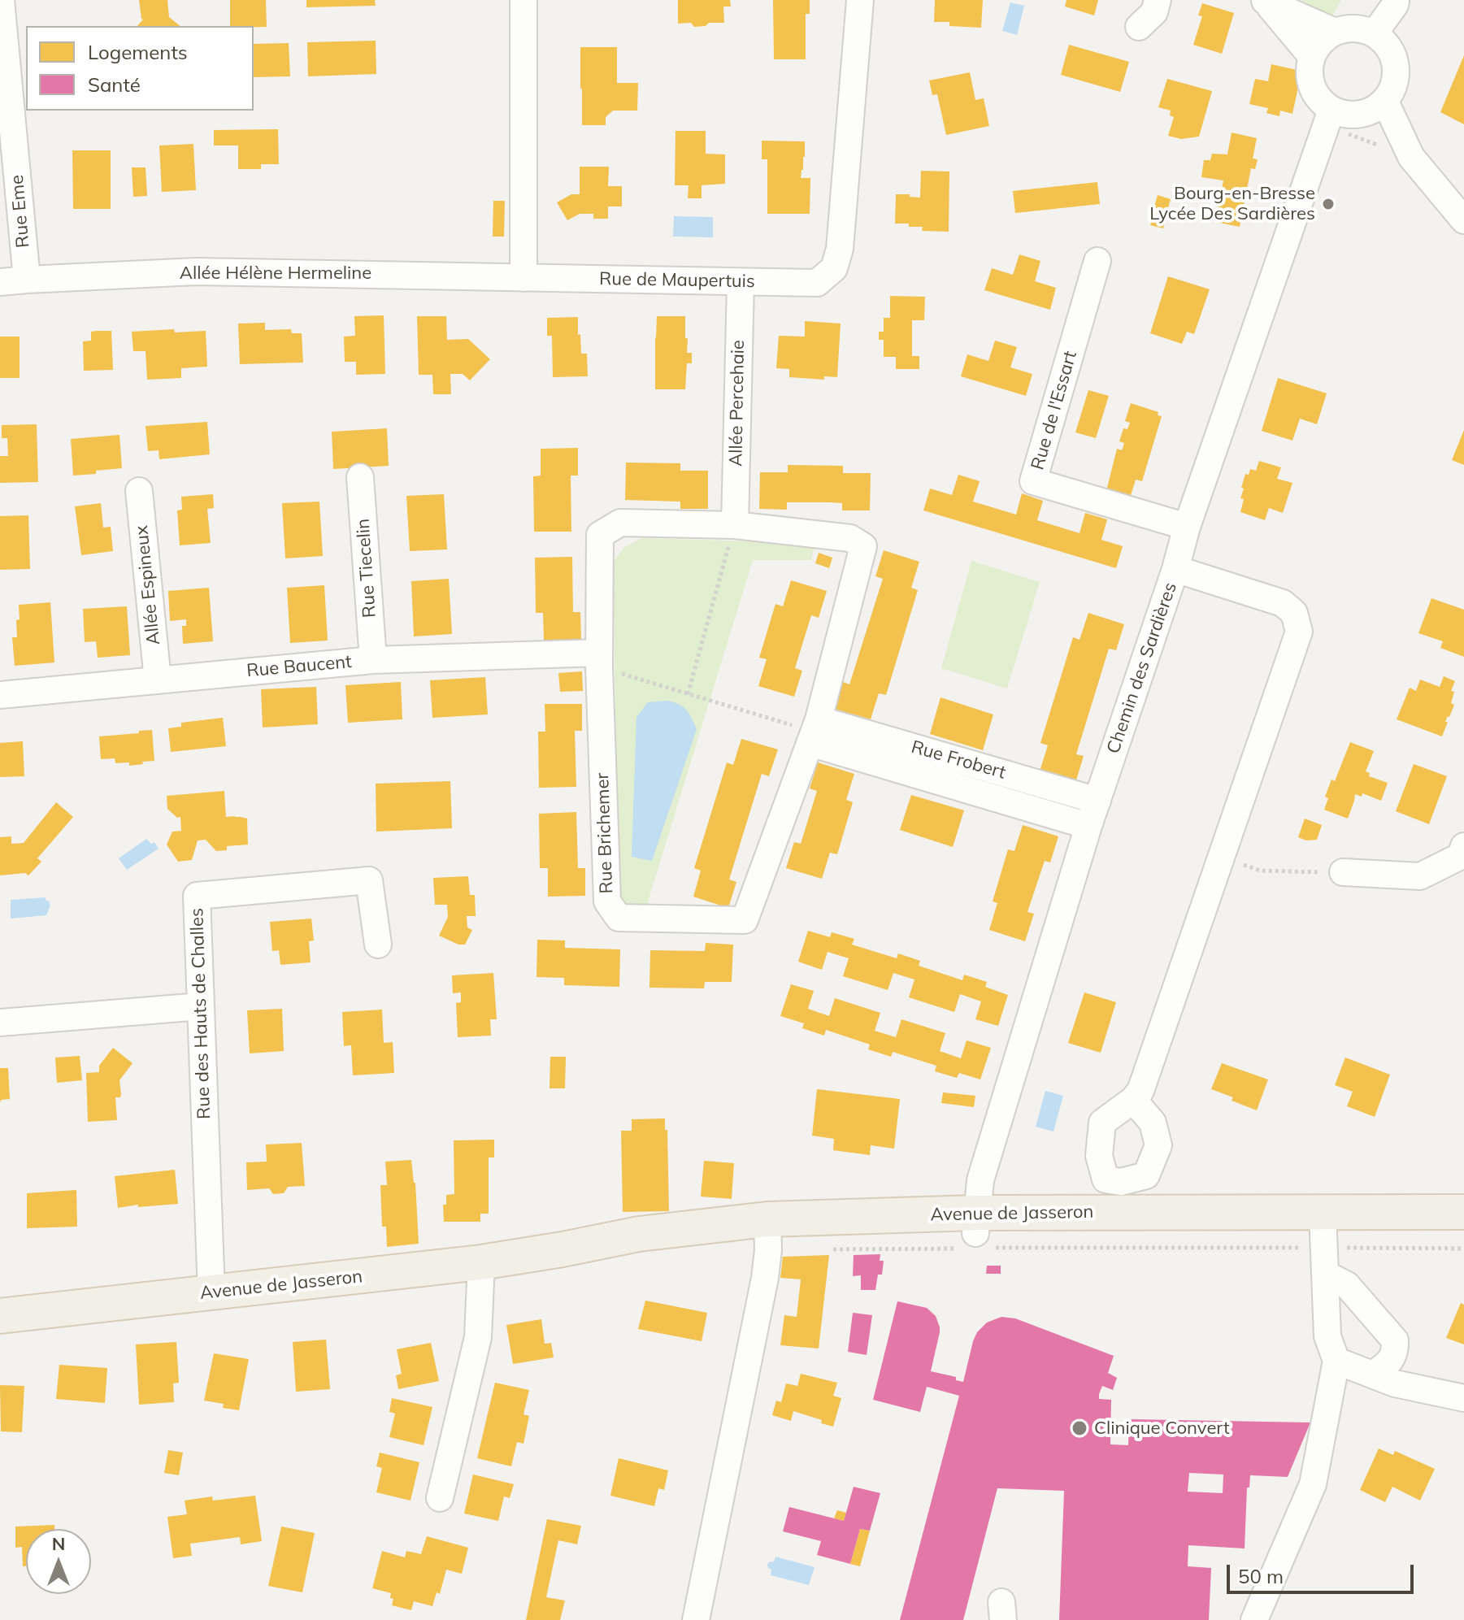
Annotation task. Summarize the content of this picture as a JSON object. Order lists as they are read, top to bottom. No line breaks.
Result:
{"streets":{"main road":["Avenue de Jasseron"],"street":["Rue Eme","Allée Hélène Hermeline","Rue de Maupertuis","Allée Percehaie","Rue de l'Essart","Rue Tiecelin","Allée Espineux","Rue Baucent","Chemin des Sardières","Rue Frobert","Rue Brichemer","Rue des Hauts de Challes"]},"crossings":[["Rue Eme","Allée Hélène Hermeline"],["Allée Hélène Hermeline","Rue de Maupertuis"],["Rue de Maupertuis","Allée Percehaie"],["Allée Percehaie","Rue Brichemer"],["Rue de l'Essart","Chemin des Sardières"],["Rue Tiecelin","Rue Baucent"],["Allée Espineux","Rue Baucent"],["Rue Baucent","Rue Brichemer"],["Chemin des Sardières","Rue Frobert"],["Chemin des Sardières","Avenue de Jasseron"],["Rue Frobert","Rue Brichemer"],["Rue des Hauts de Challes","Avenue de Jasseron"]],"places":["Bourg-en-Bresse Lycée Des Sardières","Clinique Convert"],"legend":["Logements","Santé"],"scale_bar":"50 m","north":"top"}
